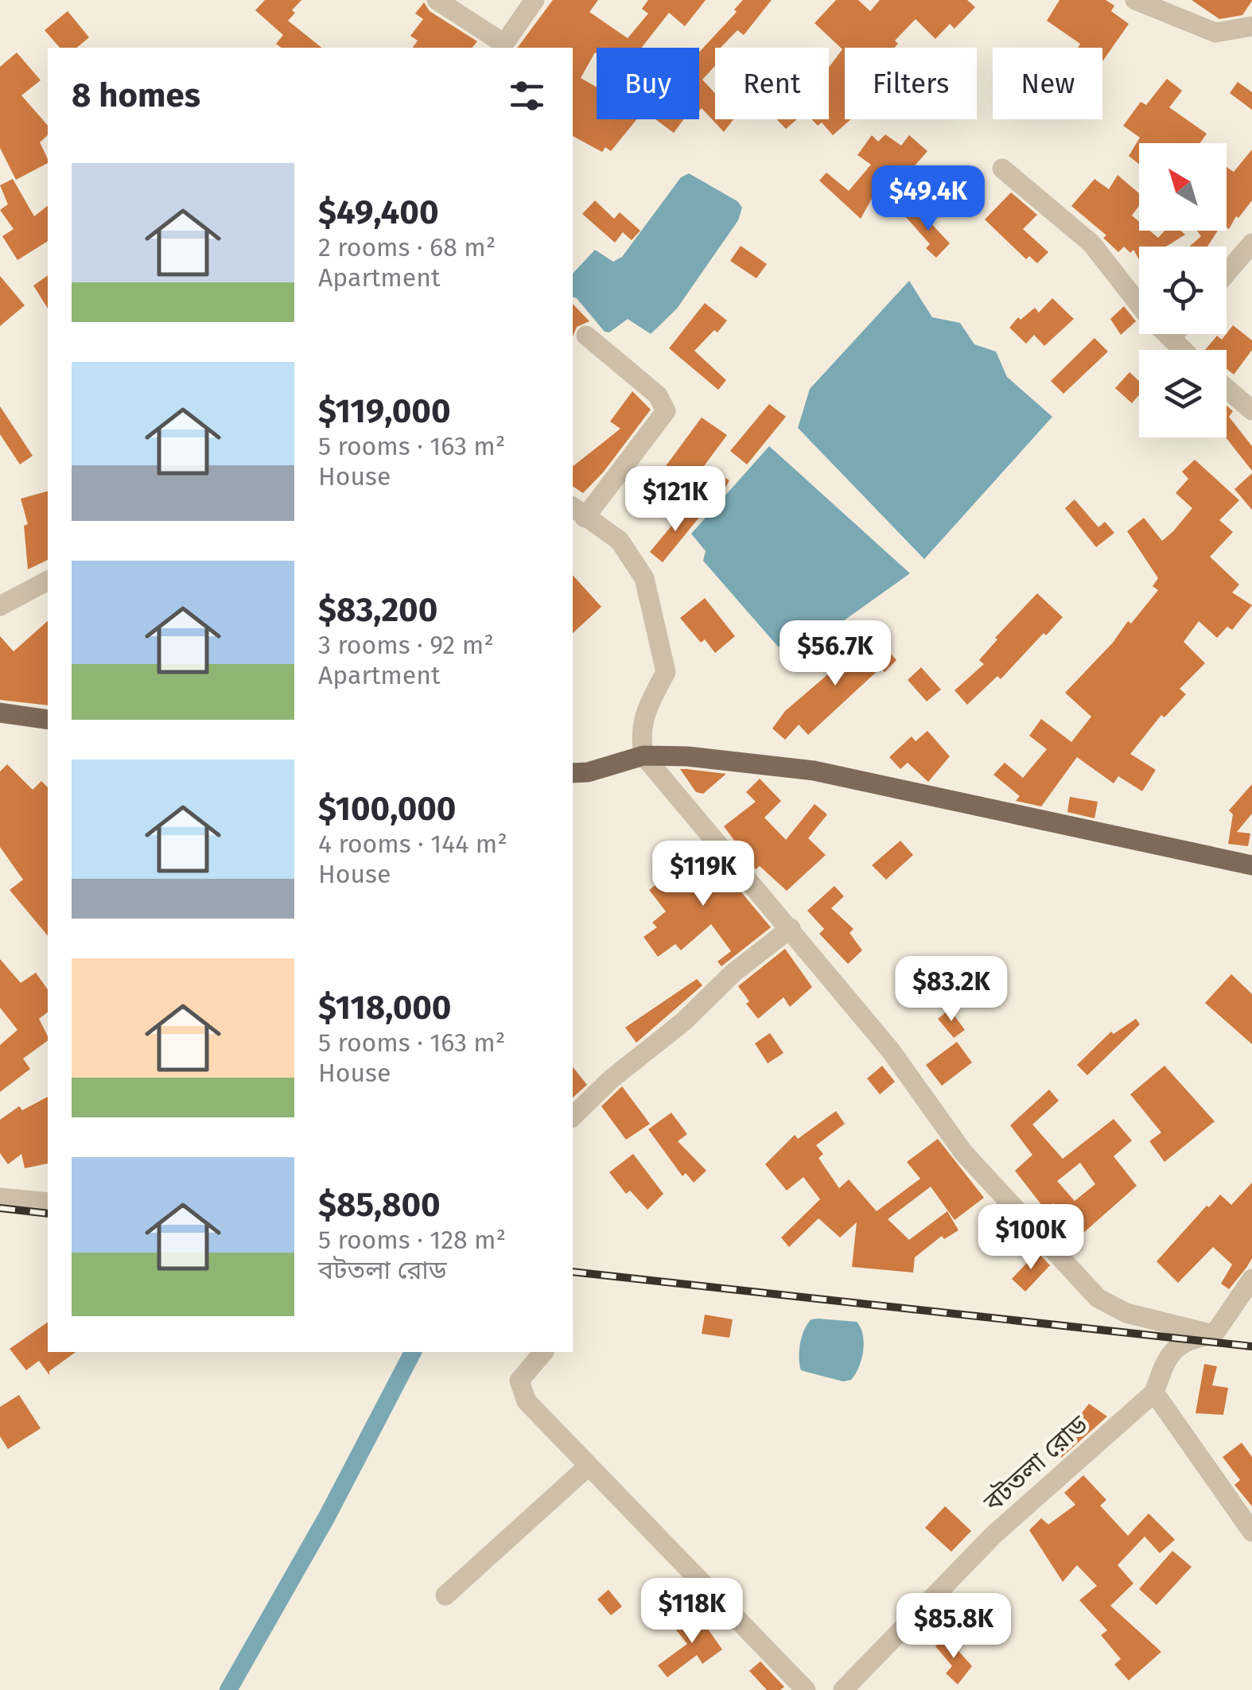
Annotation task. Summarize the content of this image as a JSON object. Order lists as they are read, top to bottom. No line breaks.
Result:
{"streets":{"street":["বটতলা রোড"]},"north":"top left","page":{"chip":["Buy","Rent","Filters","New"],"heading":"8 homes","list":[{"name":"$49,400","note":"2 rooms · 68 m² · Apartment"},{"name":"$119,000","note":"5 rooms · 163 m² · House"},{"name":"$83,200","note":"3 rooms · 92 m² · Apartment"},{"name":"$100,000","note":"4 rooms · 144 m² · House"},{"name":"$118,000","note":"5 rooms · 163 m² · House"},{"name":"$85,800","note":"5 rooms · 128 m² · বটতলা রোড"}],"price":["$49.4K","$121K","$56.7K","$119K","$83.2K","$100K","$118K","$85.8K"]}}
